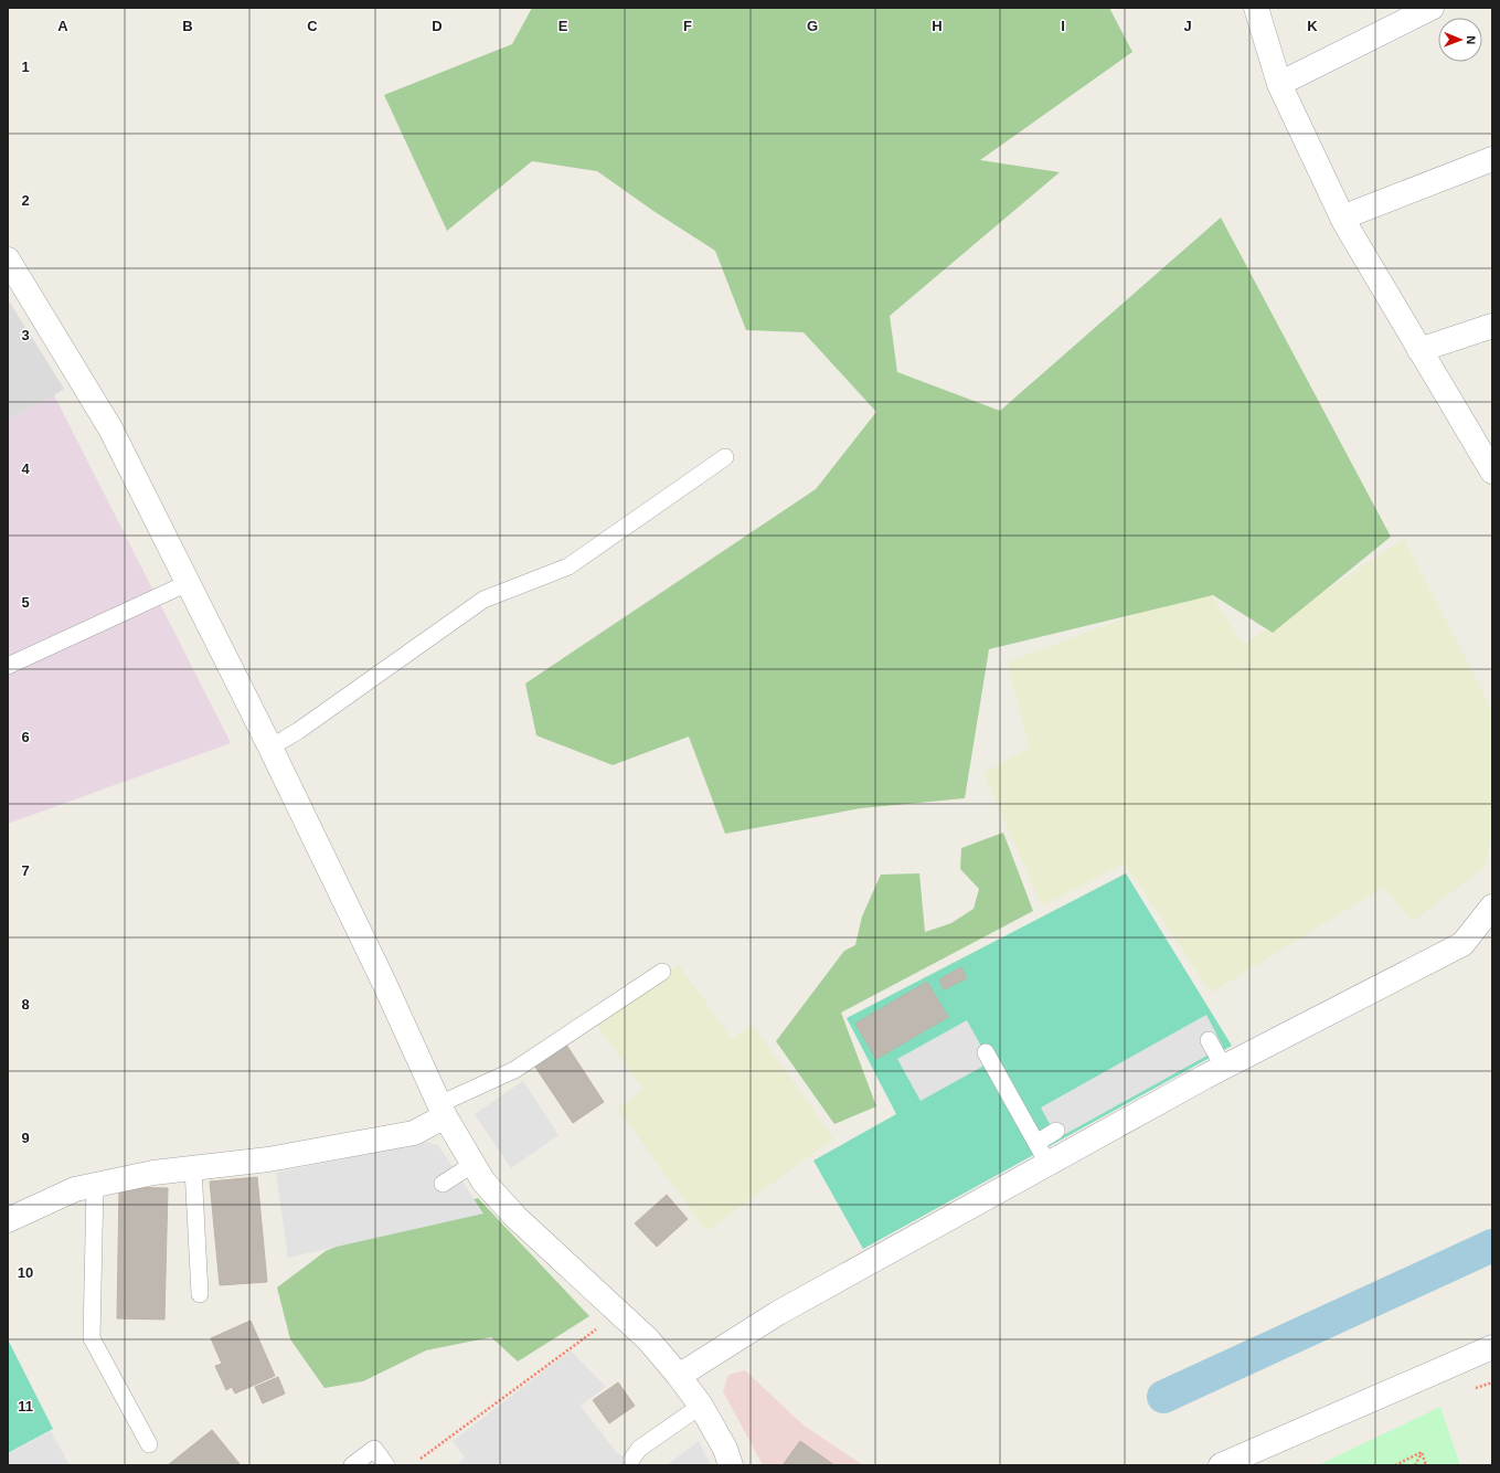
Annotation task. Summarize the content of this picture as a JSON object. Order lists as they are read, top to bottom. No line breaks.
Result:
{"north":"right","grid":{"columns":["A","B","C","D","E","F","G","H","I","J","K"],"rows":["1","2","3","4","5","6","7","8","9","10","11"]}}
